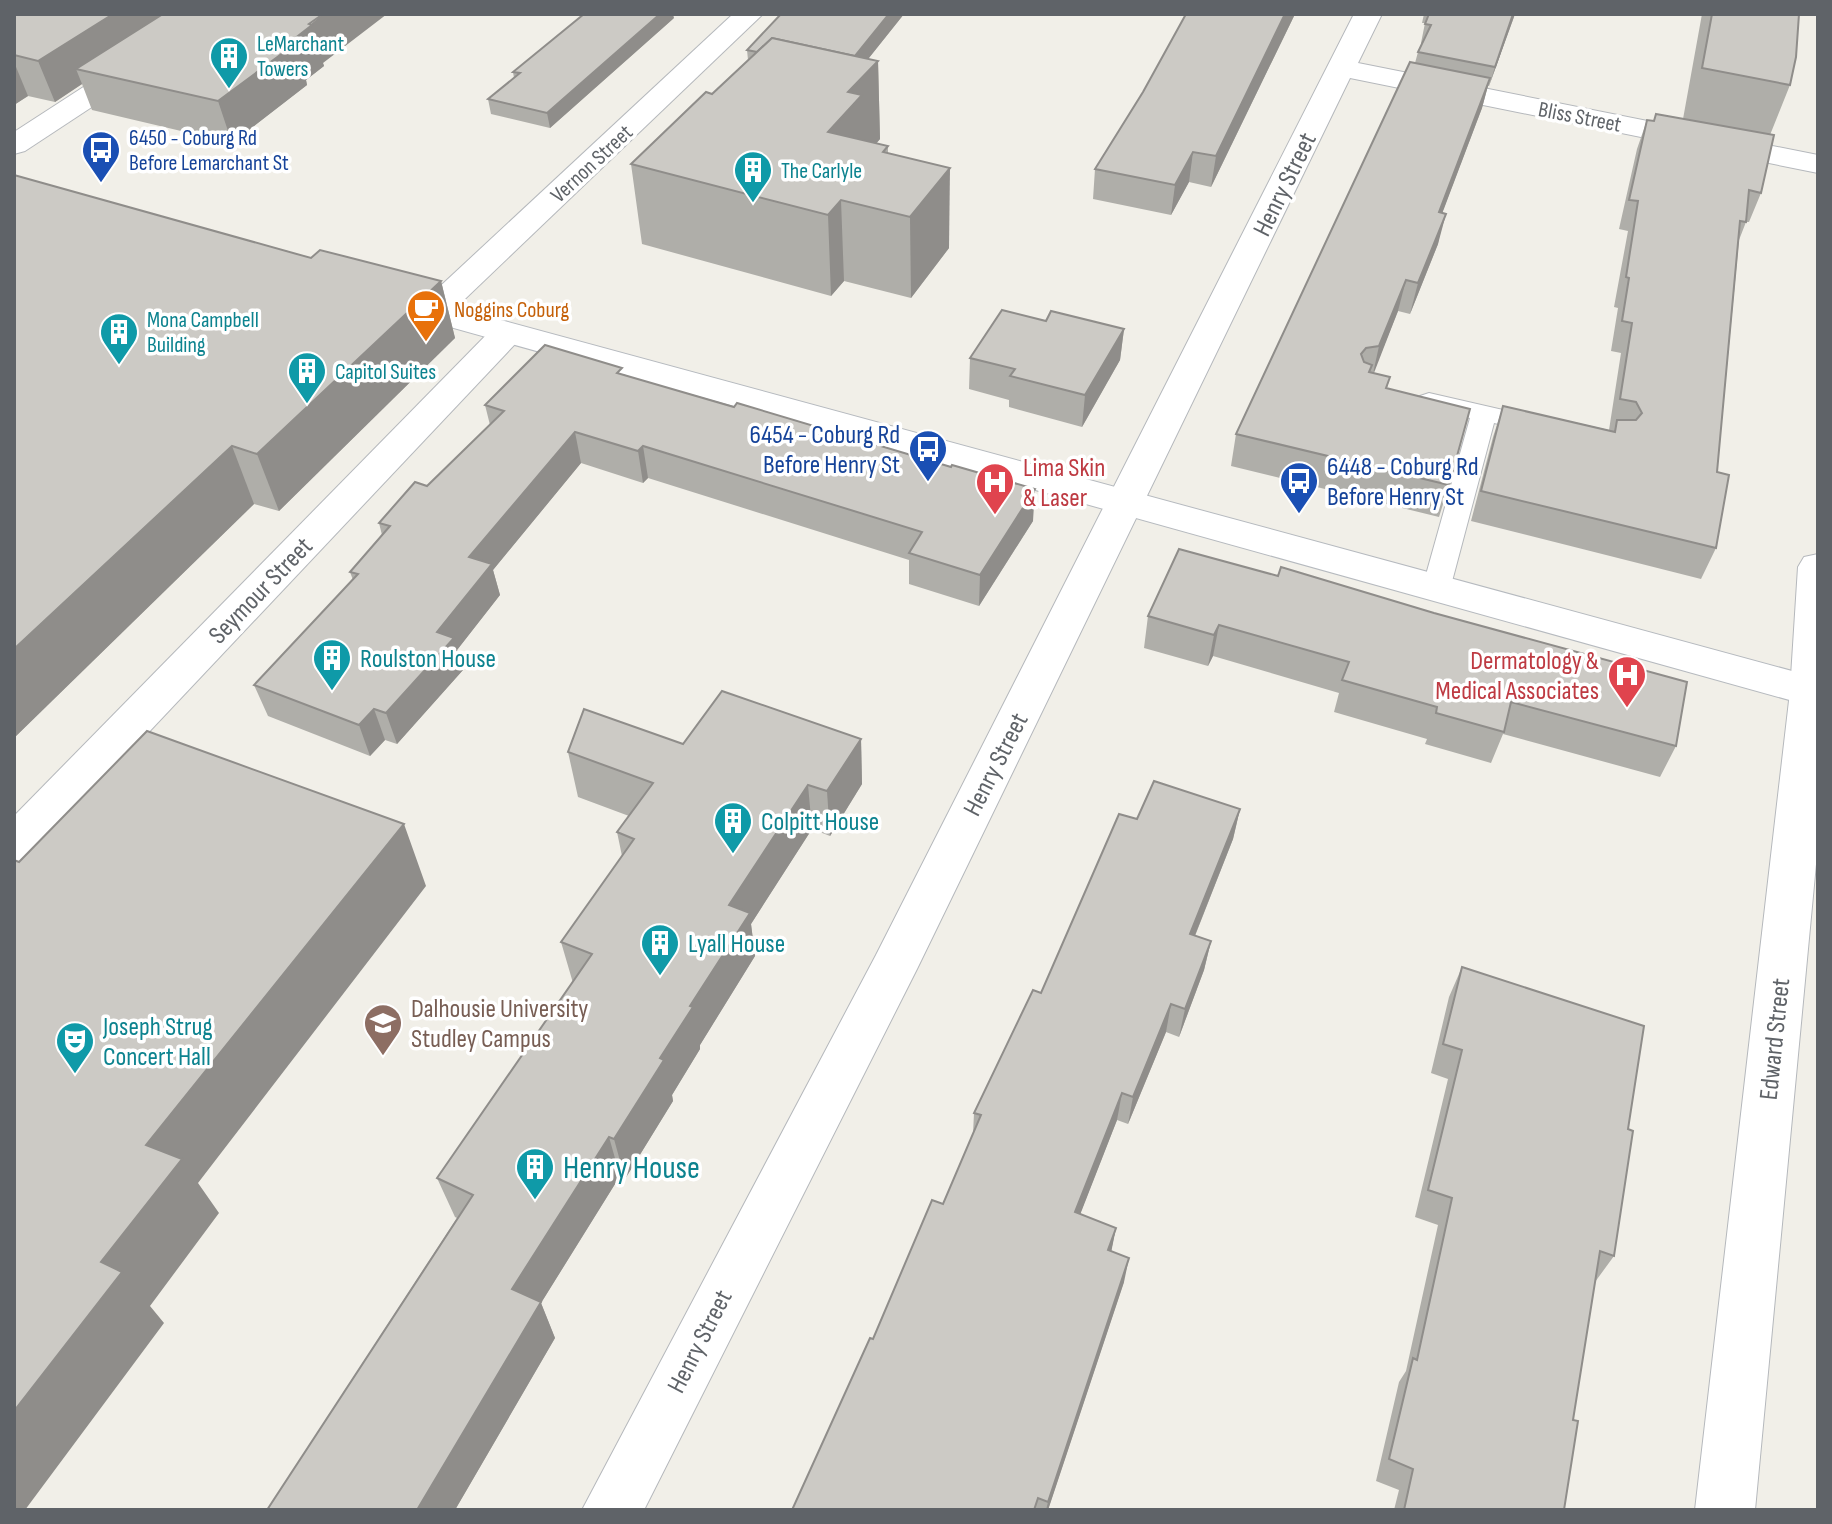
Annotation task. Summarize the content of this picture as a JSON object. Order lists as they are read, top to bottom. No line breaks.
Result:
{"streets":{"street":["Bliss Street","Vernon Street","Henry Street","Seymour Street","Edward Street"]},"crossings":[["Bliss Street","Henry Street"]],"places":{"building":["LeMarchant Towers","The Carlyle","Mona Campbell Building","Capitol Suites","Roulston House","Colpitt House","Lyall House","Henry House"],"bus stop":["6450 - Coburg Rd Before Lemarchant St","6454 - Coburg Rd Before Henry St","6448 - Coburg Rd Before Henry St"],"cafe":["Noggins Coburg"],"hospital":["Lima Skin & Laser","Dermatology & Medical Associates"],"school or university":["Dalhousie University Studley Campus"],"theatre":["Joseph Strug Concert Hall"]}}
